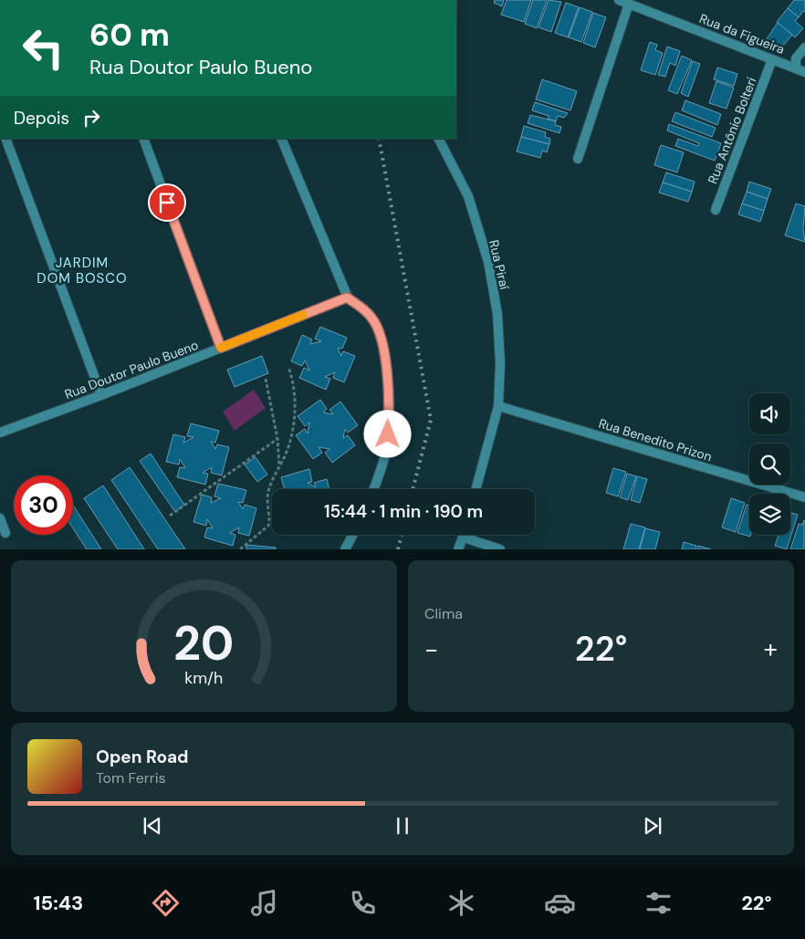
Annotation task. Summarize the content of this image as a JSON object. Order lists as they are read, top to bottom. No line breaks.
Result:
{"streets":{"street":["Rua da Figueira","Rua Antônio Bolteri","Rua Piraí","Rua Doutor Paulo Bueno","Rua Benedito Prizon"]},"crossings":[["Rua da Figueira","Rua Antônio Bolteri"],["Rua Piraí","Rua Benedito Prizon"]],"districts":["JARDIM DOM BOSCO"],"page":{"turn":["60 m","Rua Doutor Paulo Bueno"],"then":"Depois","limit":"30","trip":"15:44 · 1 min · 190 m","tile":"Clima","heat":["−","22°","+"],"song":["Open Road","Tom Ferris"],"tabs":["15:43","22°"],"gauge":["20","km/h"]}}
